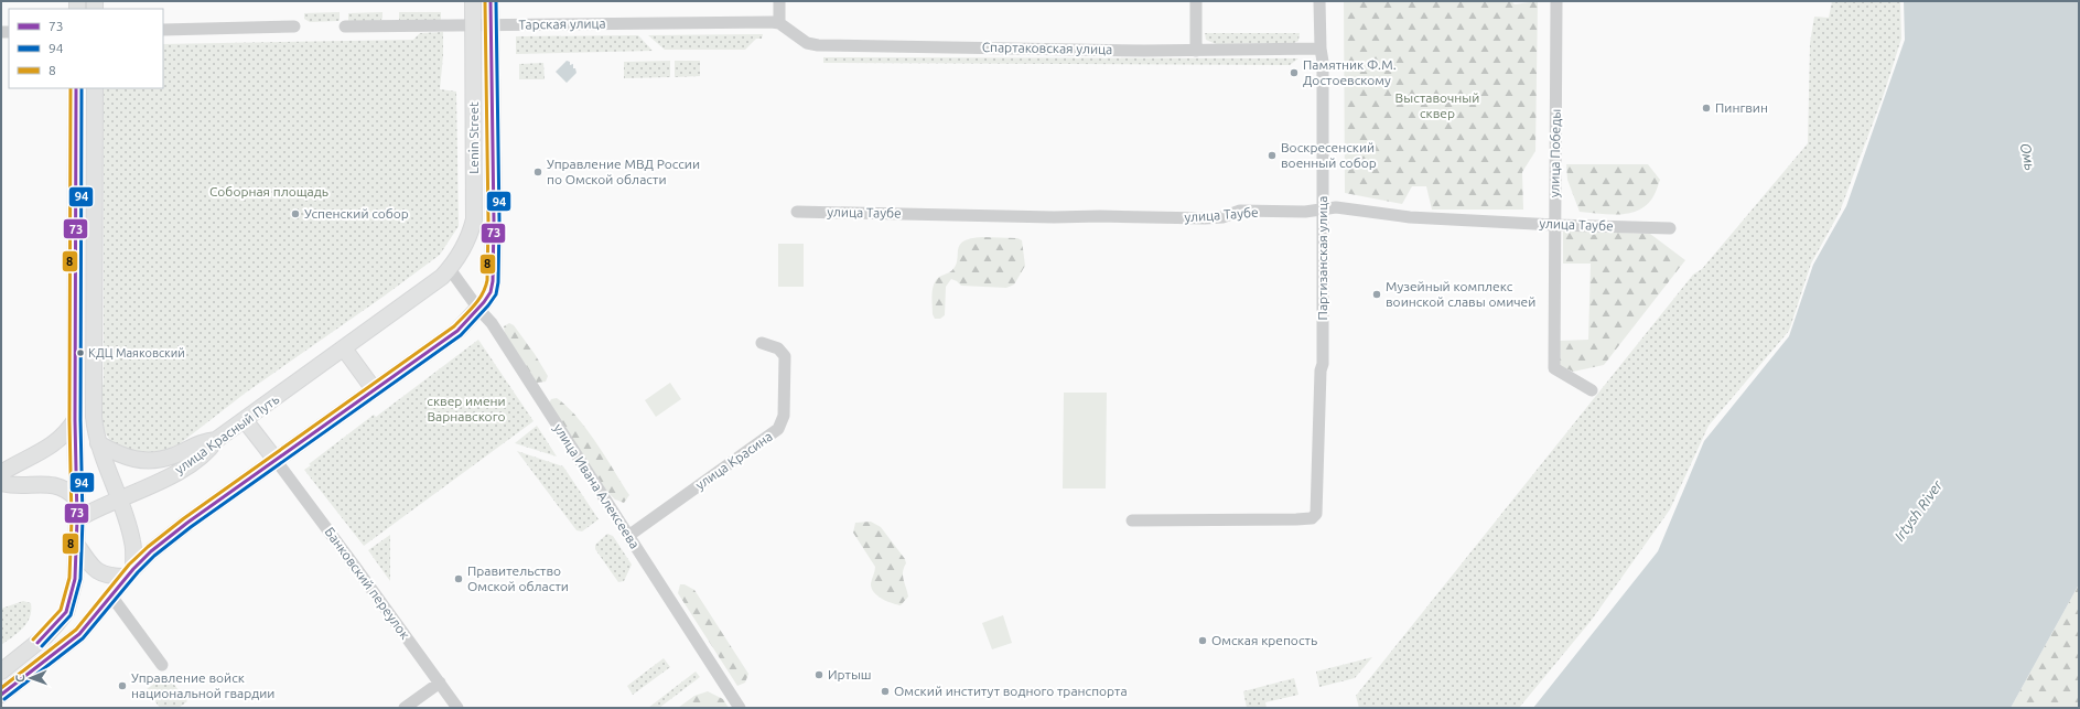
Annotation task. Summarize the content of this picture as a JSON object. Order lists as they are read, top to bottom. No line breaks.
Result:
{"streets":{"main road":["Lenin Street","улица Красный Путь"],"street":["Тарская улица","Спартаковская улица","улица Победы","улица Таубе","Партизанская улица","улица Красина","улица Ивана Алексеева","Банковский переулок"]},"crossings":[["Тарская улица","Спартаковская улица"],["Тарская улица","Lenin Street"],["Спартаковская улица","Партизанская улица"],["Lenin Street","улица Красный Путь"],["Lenin Street","улица Ивана Алексеева"],["улица Победы","улица Таубе"],["улица Таубе","Партизанская улица"],["улица Красный Путь","улица Ивана Алексеева"],["улица Красина","улица Ивана Алексеева"]],"water":["Омь","Irtysh River"],"parks":["Выставочный сквер","Соборная площадь","сквер имени Варнавского"],"places":["Памятник Ф.М. Достоевскому","Пингвин","Воскресенский военный собор","Управление МВД России по Омской области","Успенский собор","Музейный комплекс воинской славы омичей","КДЦ Маяковский","Правительство Омской области","Омская крепость","Иртыш","Управление войск национальной гвардии","Омский институт водного транспорта"],"lines":["transit line 73","transit line 94","transit line 8"],"legend":["73","94","8"],"north":"left"}
